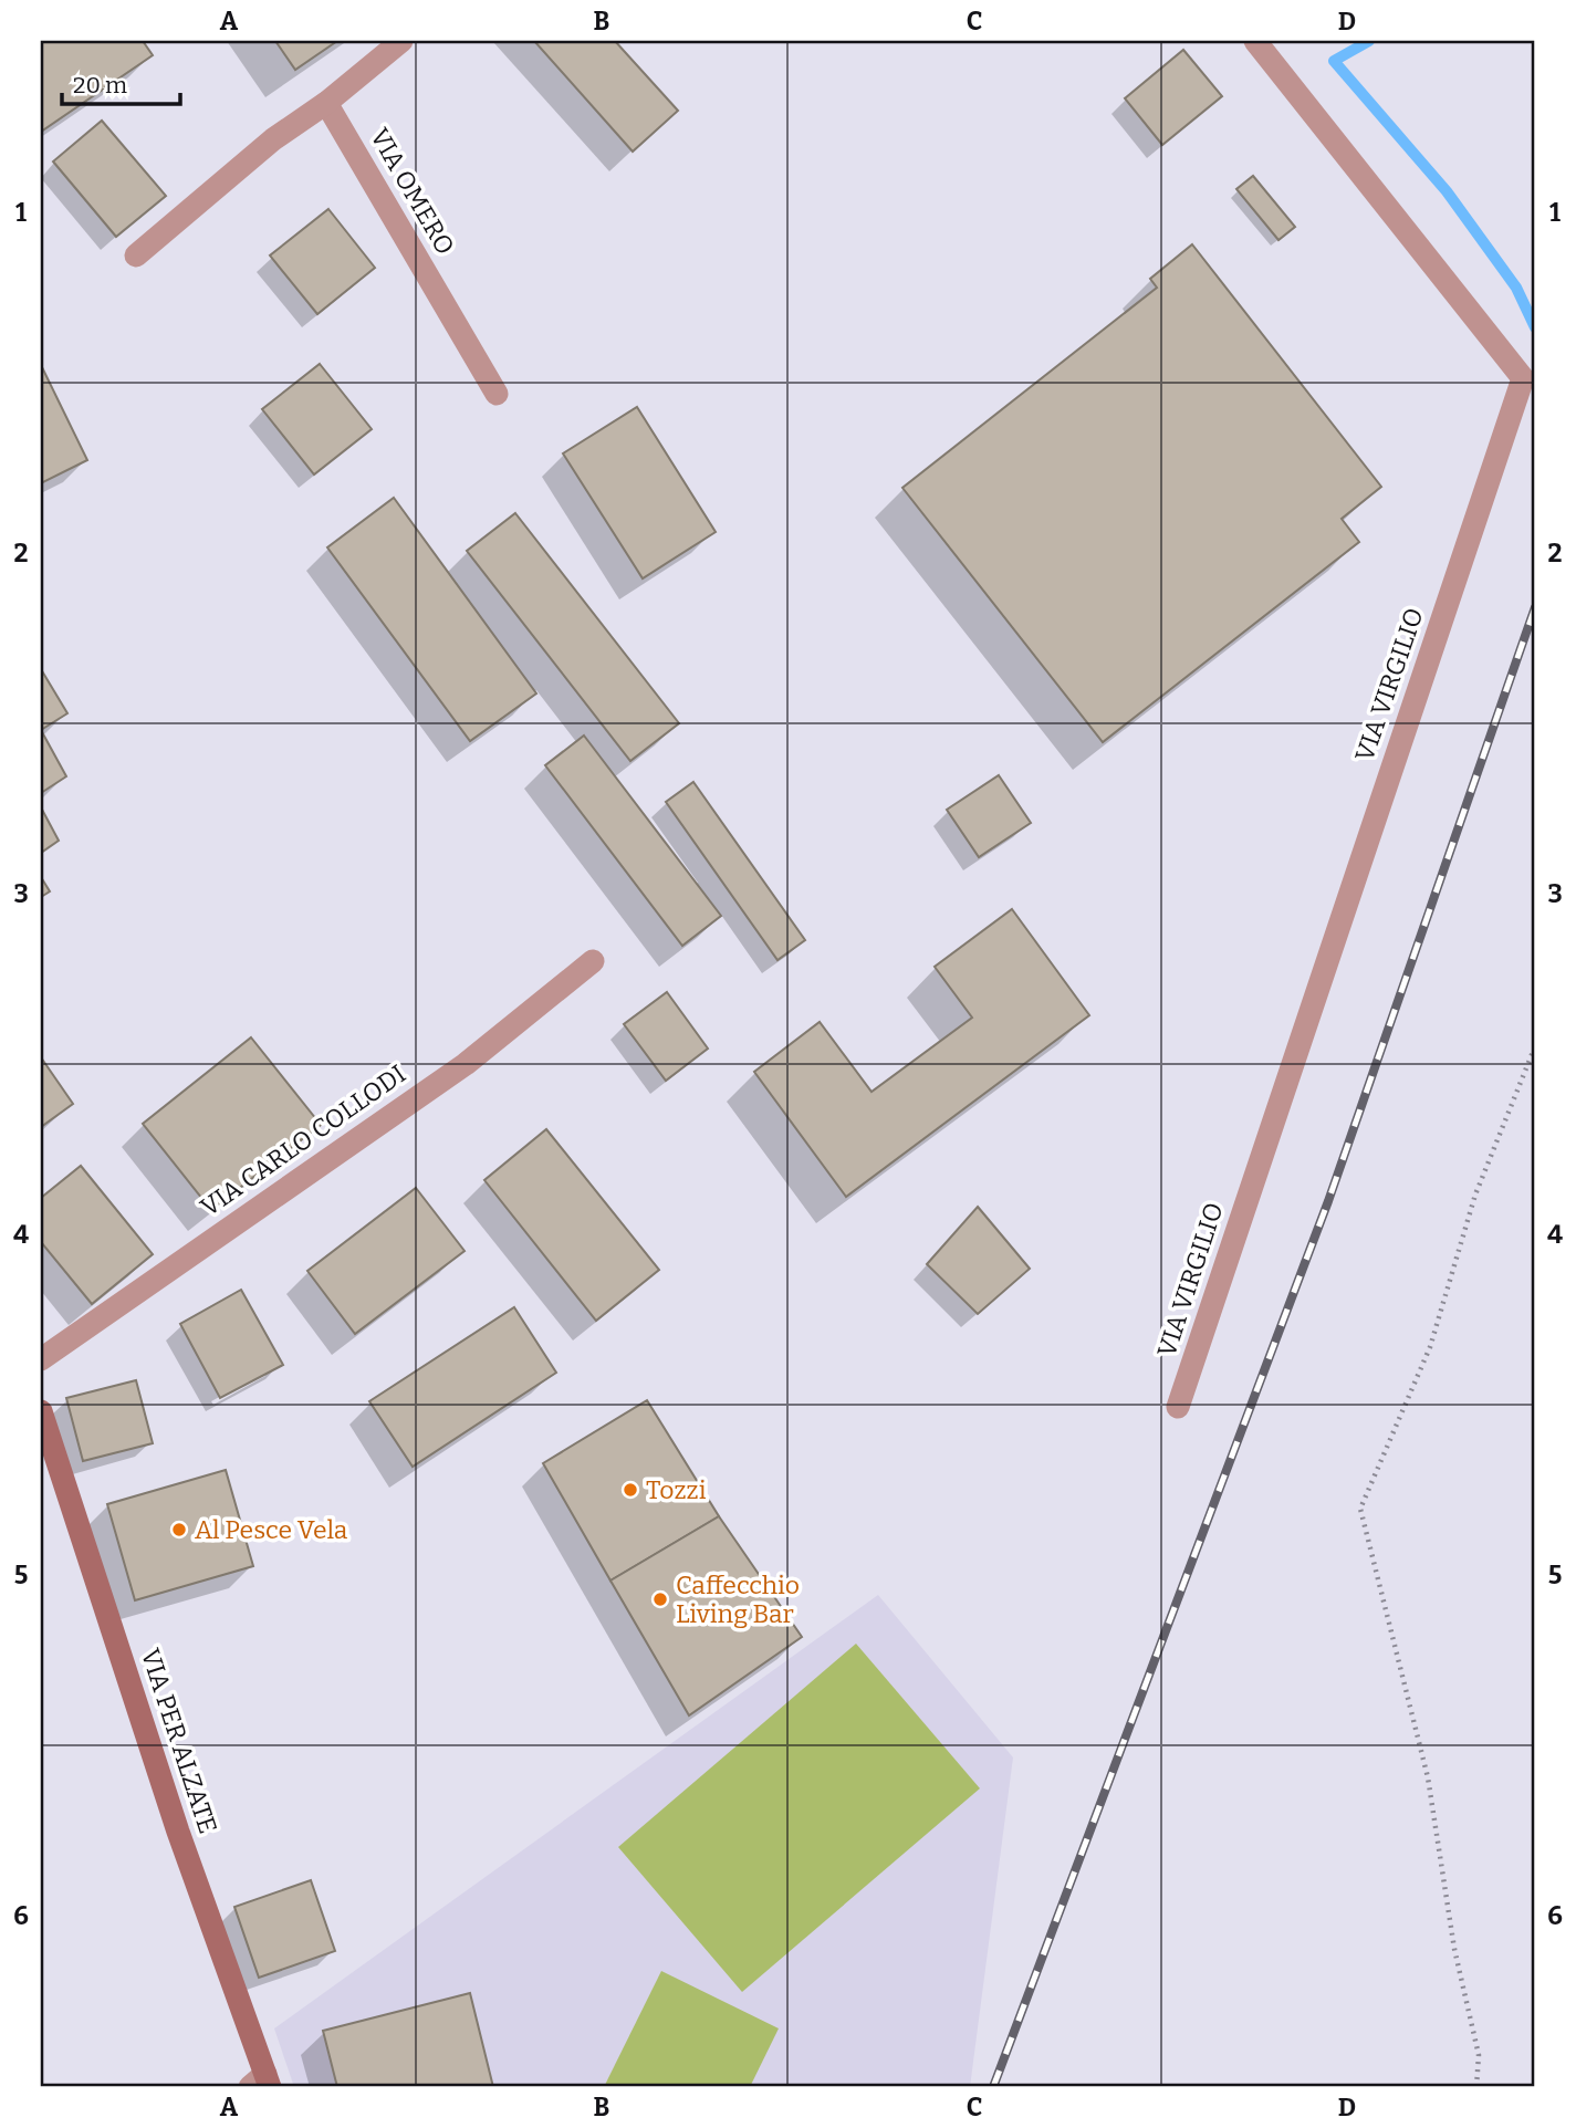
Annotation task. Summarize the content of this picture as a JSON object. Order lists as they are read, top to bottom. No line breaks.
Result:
{"streets":{"street":["VIA OMERO","VIA VIRGILIO","VIA CARLO COLLODI","VIA PER ALZATE"]},"places":["Tozzi","Al Pesce Vela","Caffecchio Living Bar"],"scale_bar":"20 m","grid":{"columns":["A","B","C","D"],"rows":["1","2","3","4","5","6"]}}
